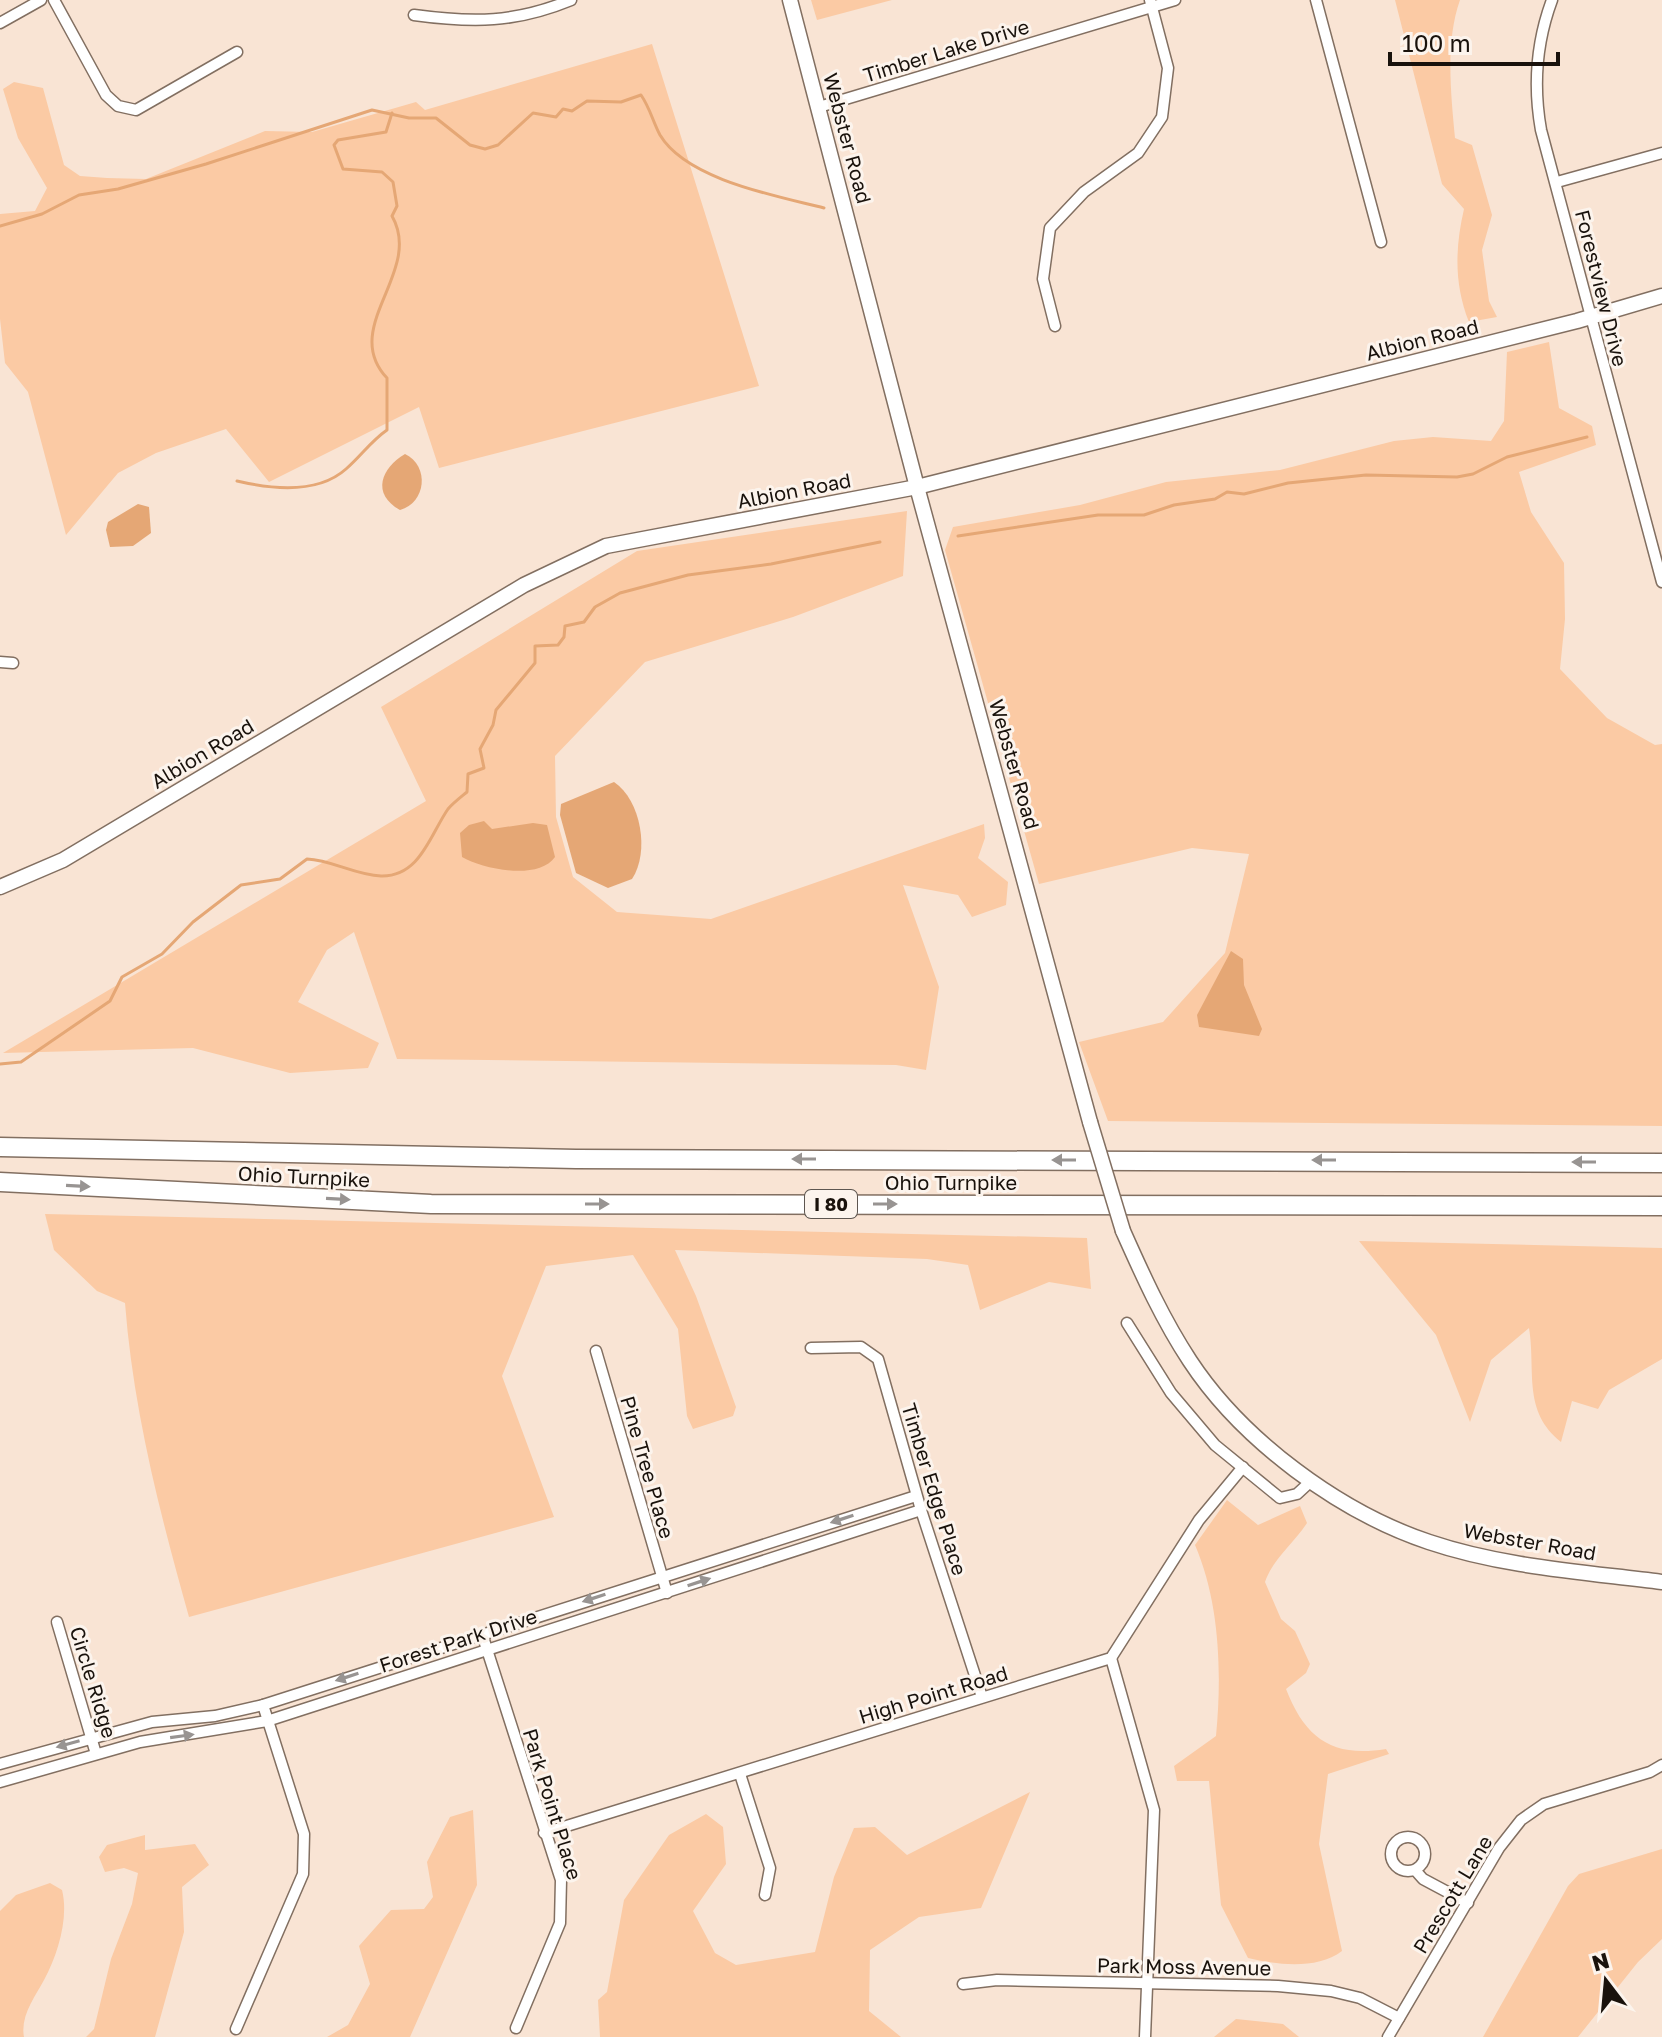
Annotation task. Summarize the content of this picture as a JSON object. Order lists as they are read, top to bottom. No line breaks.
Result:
{"streets":{"highway":["Ohio Turnpike","I 80"],"street":["Timber Lake Drive","Webster Road","Forestview Drive","Albion Road","Pine Tree Place","Timber Edge Place","Forest Park Drive","Circle Ridge","High Point Road","Park Point Place","Prescott Lane","Park Moss Avenue"]},"crossings":[["Timber Lake Drive","Webster Road"],["Webster Road","Albion Road"],["Forestview Drive","Albion Road"],["Pine Tree Place","Forest Park Drive"],["Timber Edge Place","Forest Park Drive"],["Timber Edge Place","High Point Road"],["Forest Park Drive","Circle Ridge"],["Forest Park Drive","Park Point Place"],["High Point Road","Park Point Place"],["Prescott Lane","Park Moss Avenue"]],"scale_bar":"100 m","north":"top"}
